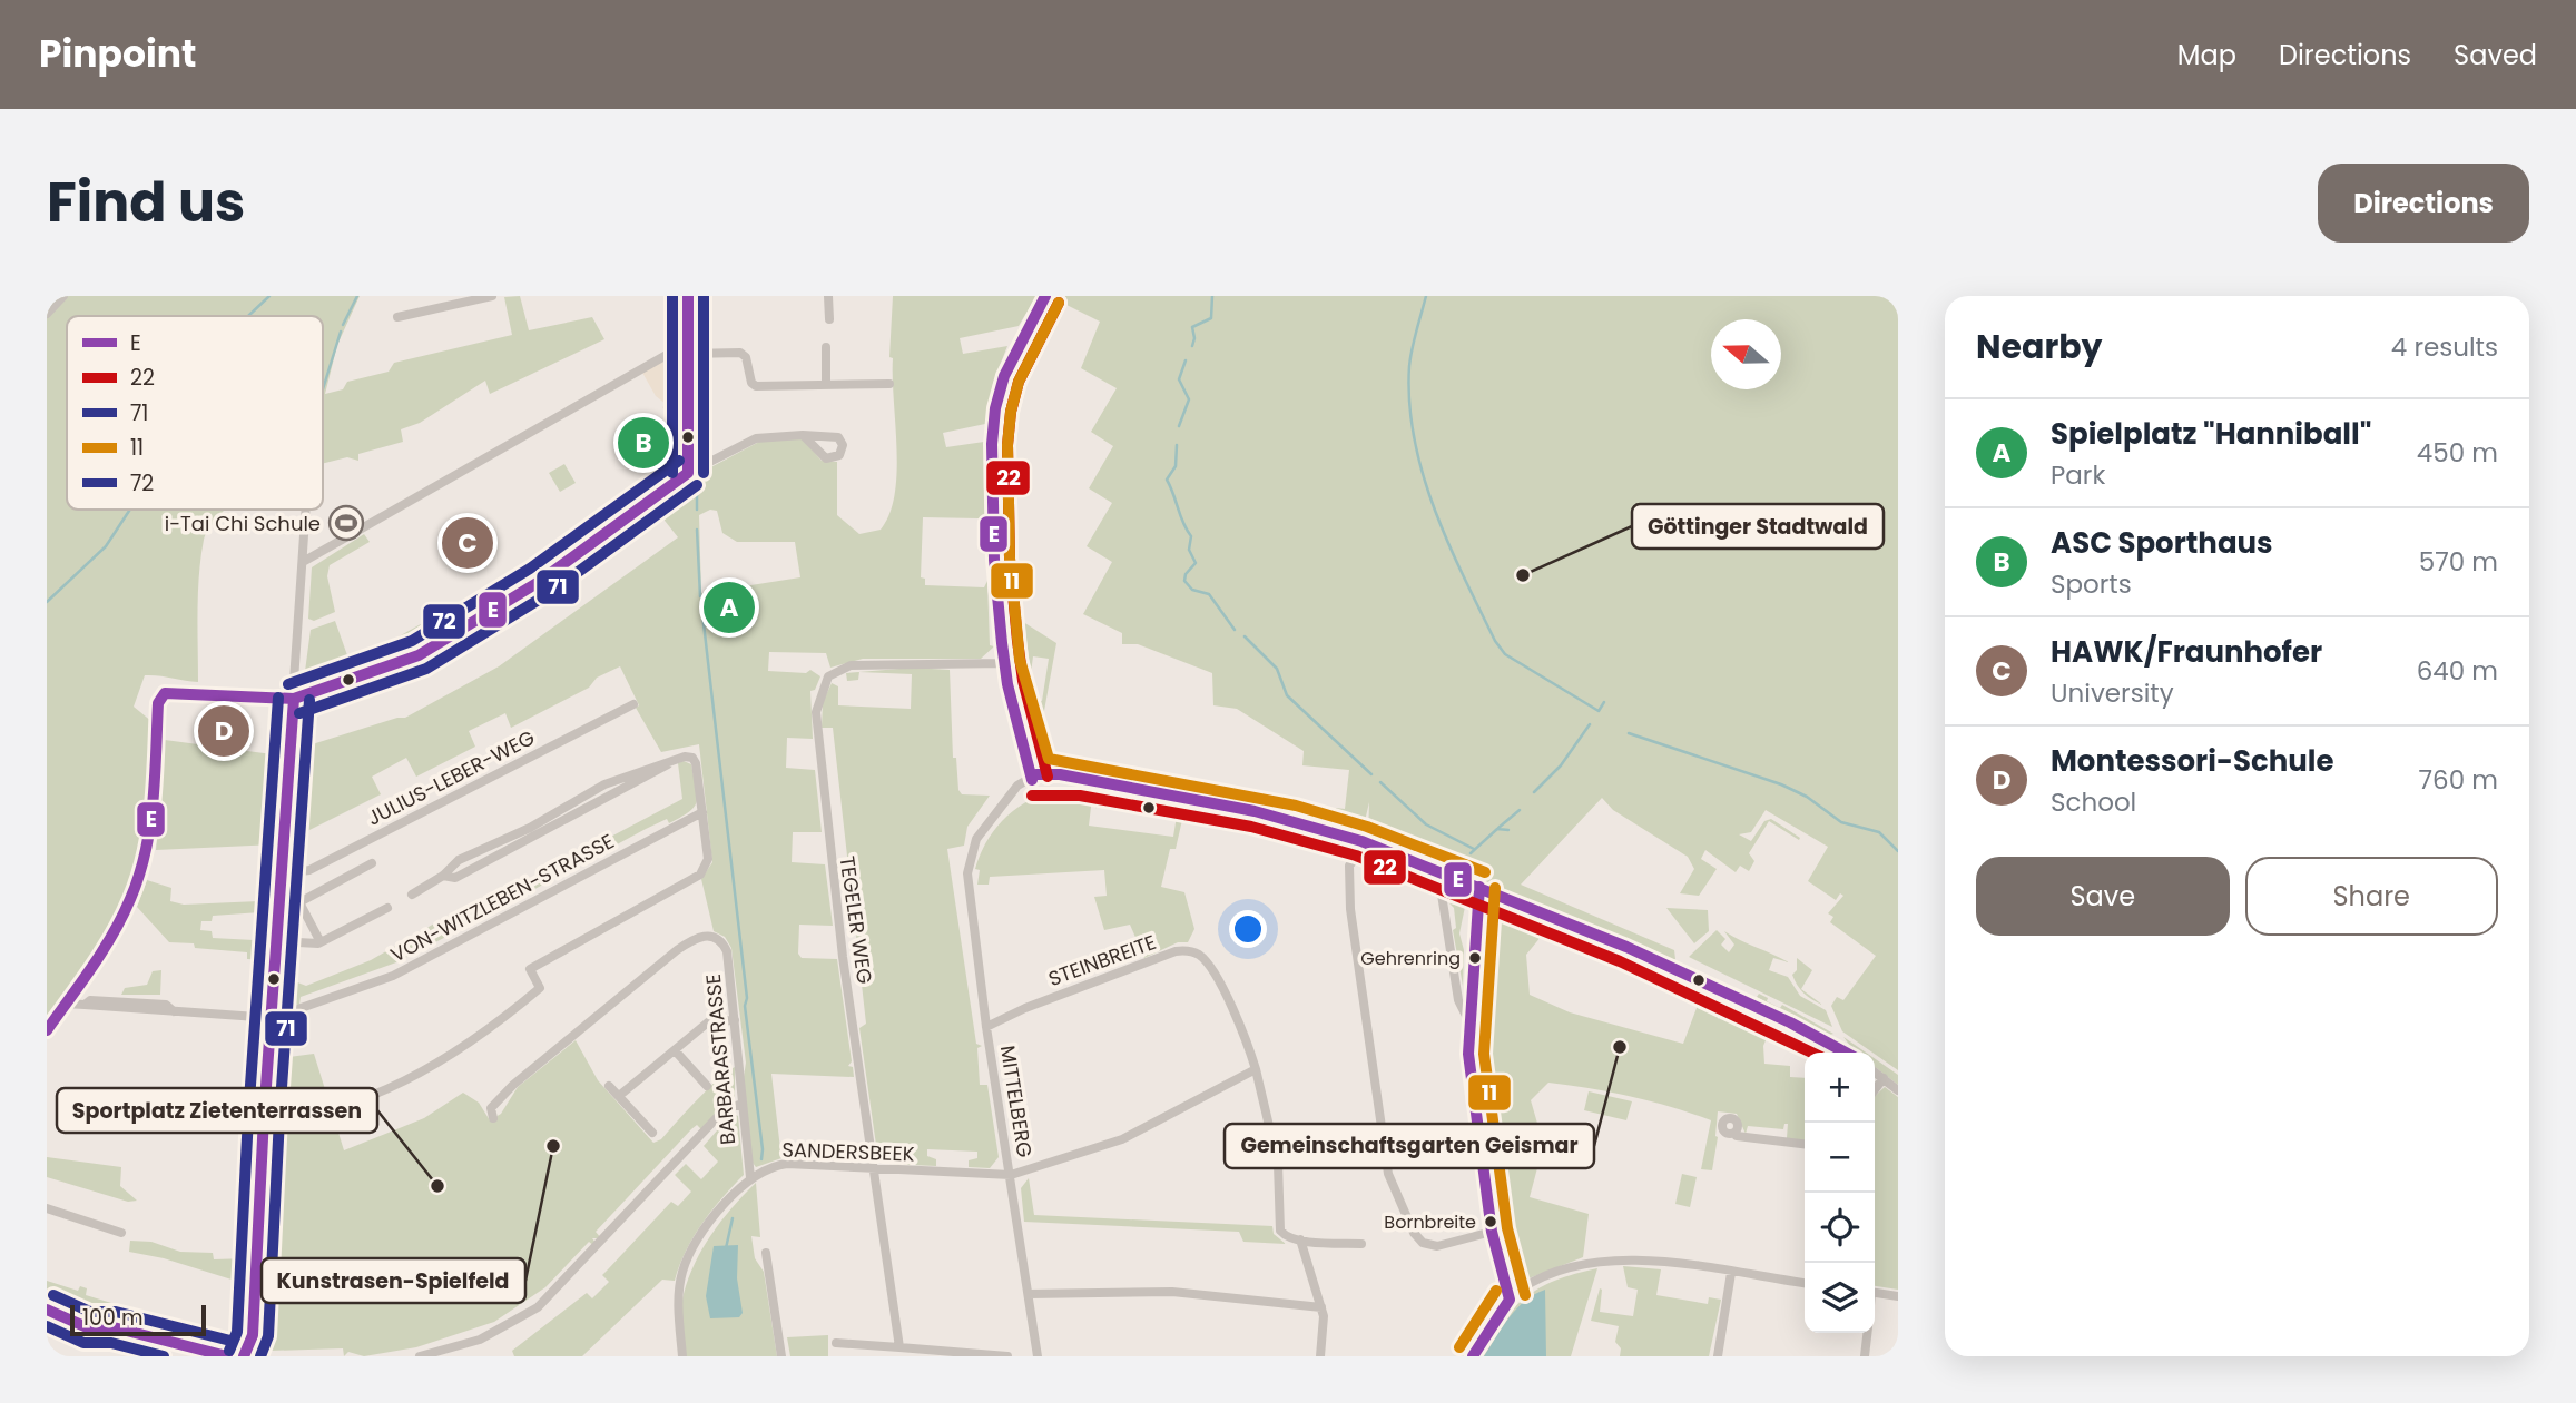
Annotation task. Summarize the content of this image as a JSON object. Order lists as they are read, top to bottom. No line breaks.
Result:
{"streets":{"street":["JULIUS-LEBER-WEG","VON-WITZLEBEN-STRASSE","TEGELER WEG","STEINBREITE","BARBARASTRASSE","MITTELBERG","SANDERSBEEK"]},"crossings":[["TEGELER WEG","SANDERSBEEK"],["STEINBREITE","MITTELBERG"],["BARBARASTRASSE","SANDERSBEEK"],["MITTELBERG","SANDERSBEEK"]],"places":{"sports":["i-Tai Chi Schule"],"other":["Göttinger Stadtwald","Gehrenring","Gemeinschaftsgarten Geismar","Kunstrasen-Spielfeld","Sportplatz Zietenterrassen","Bornbreite"]},"lines":["transit line E","transit line 71","transit line 72","transit line 22","transit line 11"],"legend":["E","22","71","11","72"],"scale_bar":"100 m","north":"left","page":{"header":"Pinpoint","nav":["Map","Directions","Saved"],"title":"Find us","buttons":["Directions",["Save","Share"]],"heading":["Nearby","4 results"],"list":[{"mark":"A","name":"Spielplatz \"Hanniball\"","note":"Park","value":"450 m"},{"mark":"B","name":"ASC Sporthaus","note":"Sports","value":"570 m"},{"mark":"C","name":"HAWK/Fraunhofer","note":"University","value":"640 m"},{"mark":"D","name":"Montessori-Schule","note":"School","value":"760 m"}],"pins":["B","C","A","D"],"map_buttons":["+","−"],"scale":"100 m"}}
